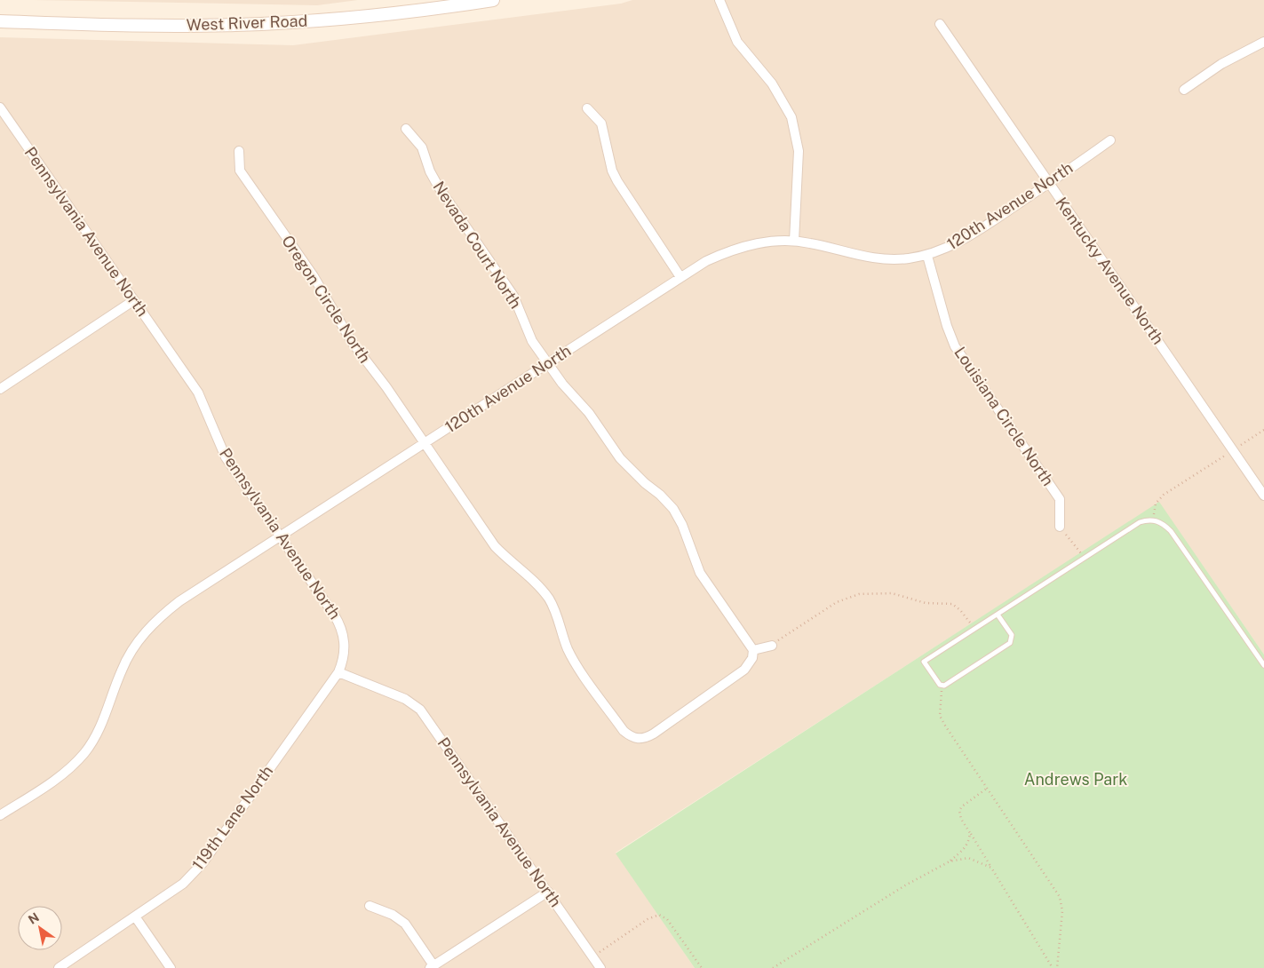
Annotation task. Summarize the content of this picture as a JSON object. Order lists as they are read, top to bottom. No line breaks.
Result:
{"streets":{"main road":["West River Road"],"street":["120th Avenue North","Pennsylvania Avenue North","Nevada Court North","Kentucky Avenue North","Oregon Circle North","Louisiana Circle North","119th Lane North"]},"crossings":[["120th Avenue North","Pennsylvania Avenue North"],["120th Avenue North","Nevada Court North"],["120th Avenue North","Kentucky Avenue North"],["120th Avenue North","Oregon Circle North"],["120th Avenue North","Louisiana Circle North"],["Pennsylvania Avenue North","119th Lane North"],["Nevada Court North","Oregon Circle North"]],"parks":["Andrews Park"],"north":"top left"}
